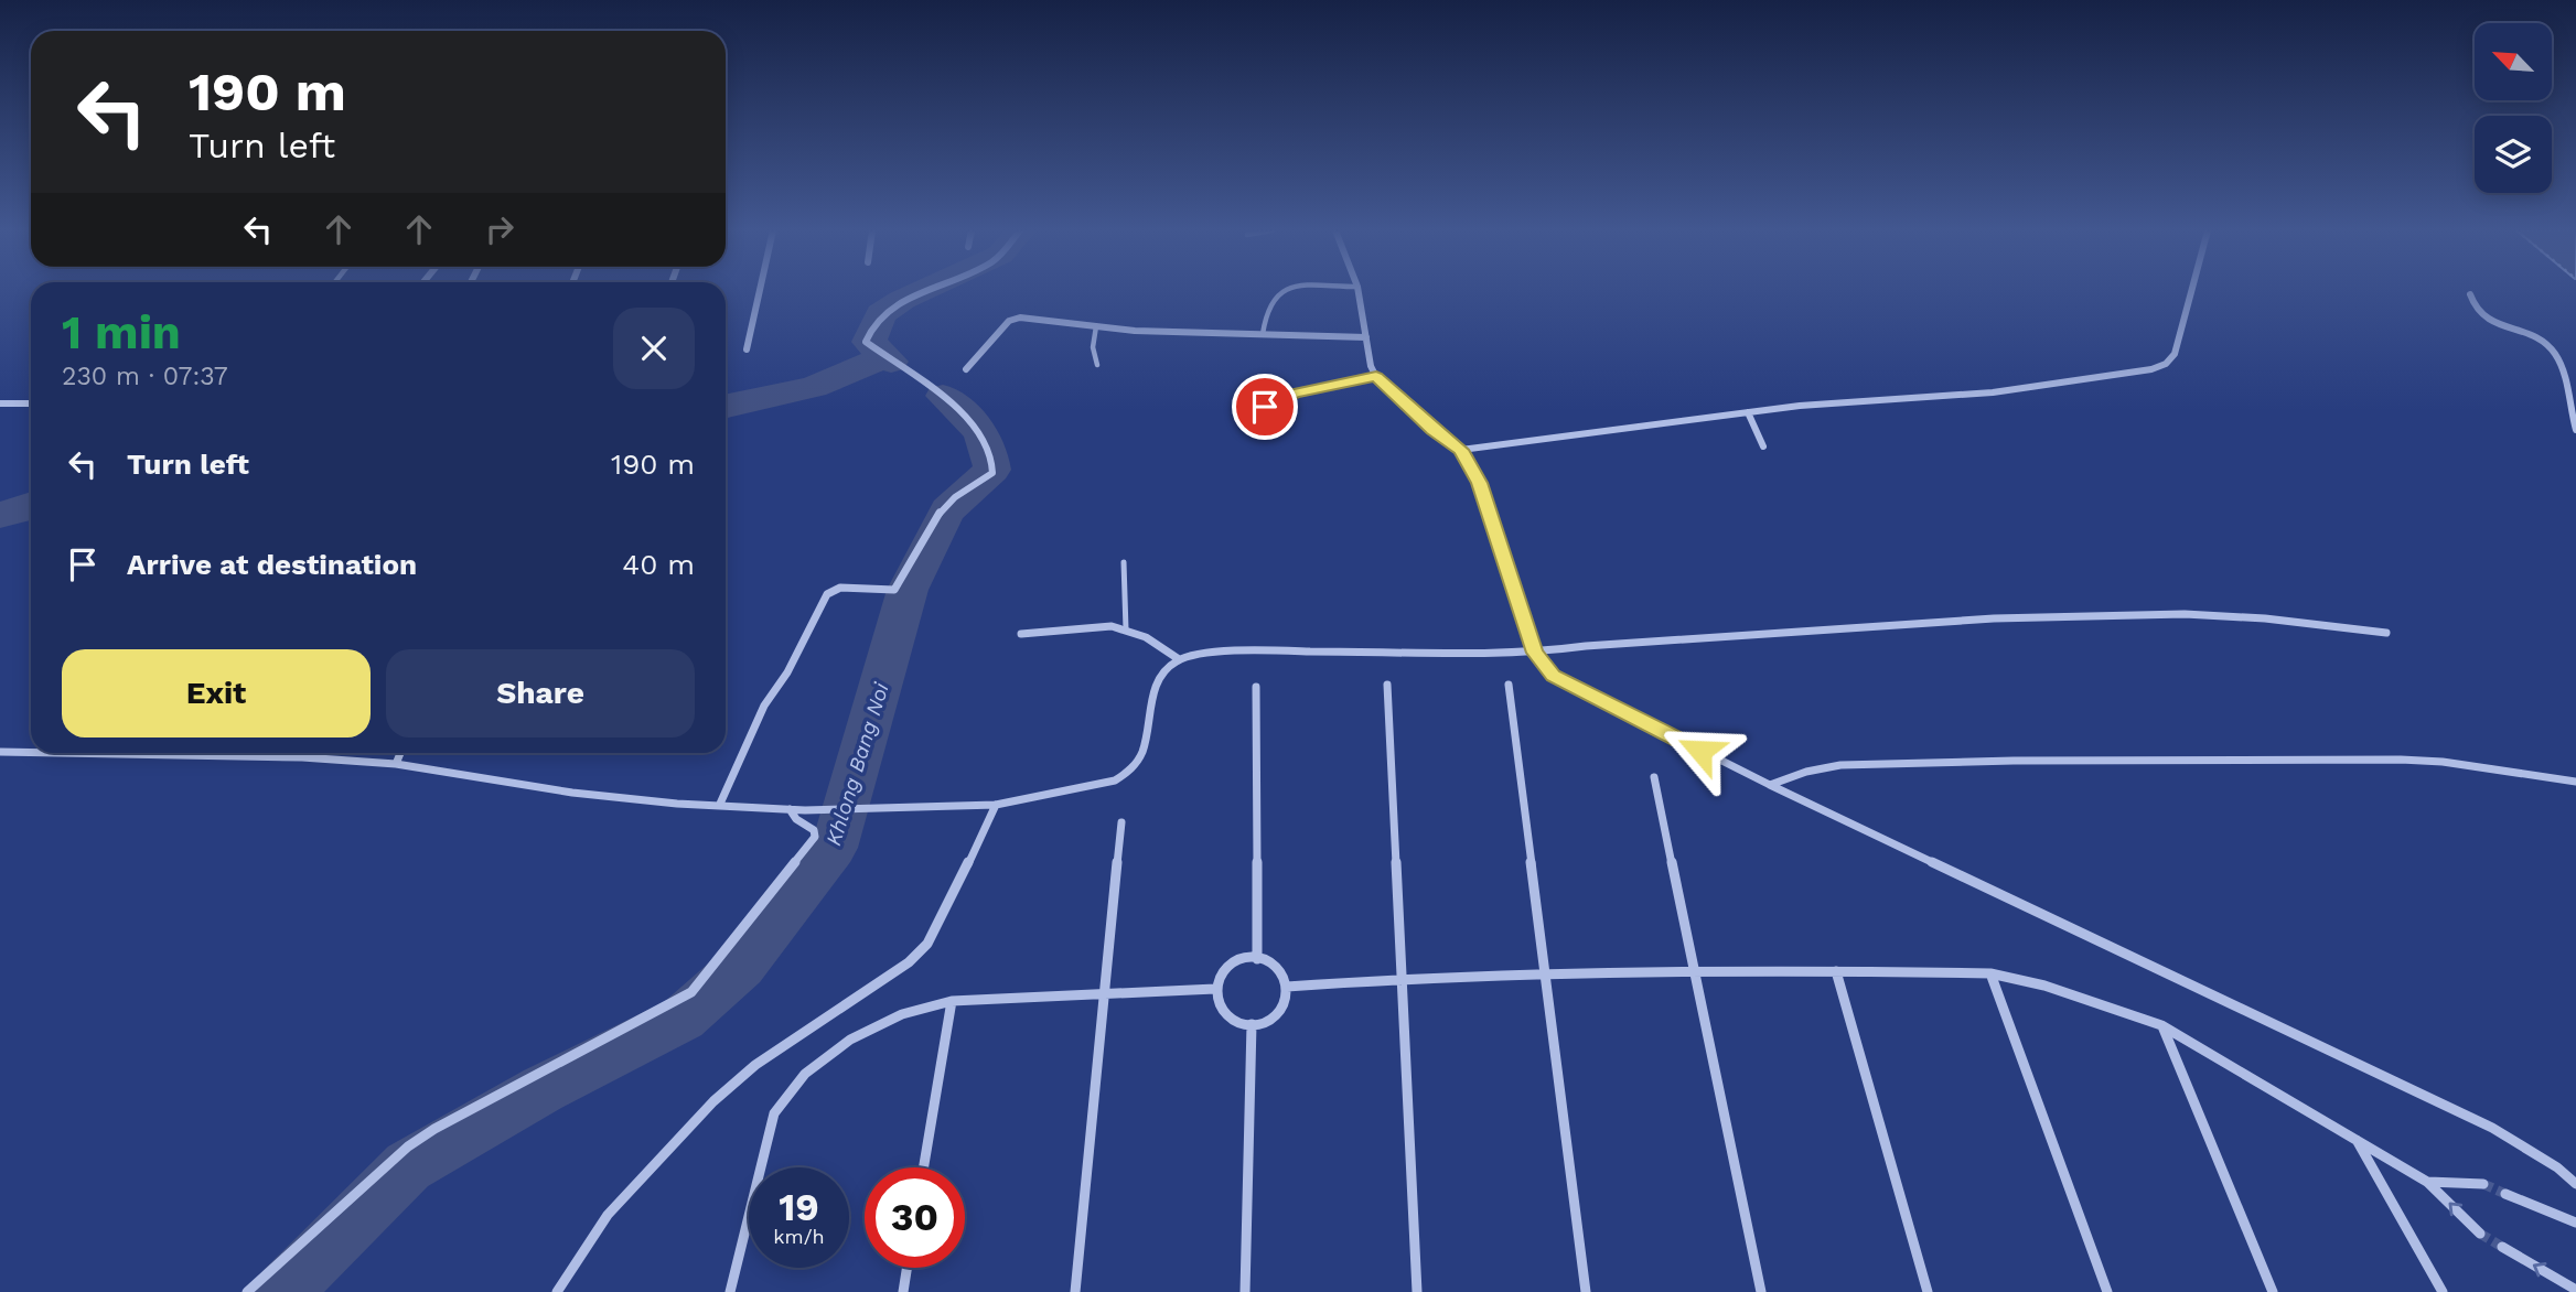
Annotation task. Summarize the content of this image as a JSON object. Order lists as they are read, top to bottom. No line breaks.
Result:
{"water":["Khlong Bang Noi"],"north":"top left","page":{"turn":["190 m","Turn left"],"heading":["1 min","230 m · 07:37"],"list":[{"name":"Turn left","value":"190 m"},{"name":"Arrive at destination","value":"40 m"}],"buttons":["Exit","Share"],"speed":"19 km/h","limit":"30"}}
